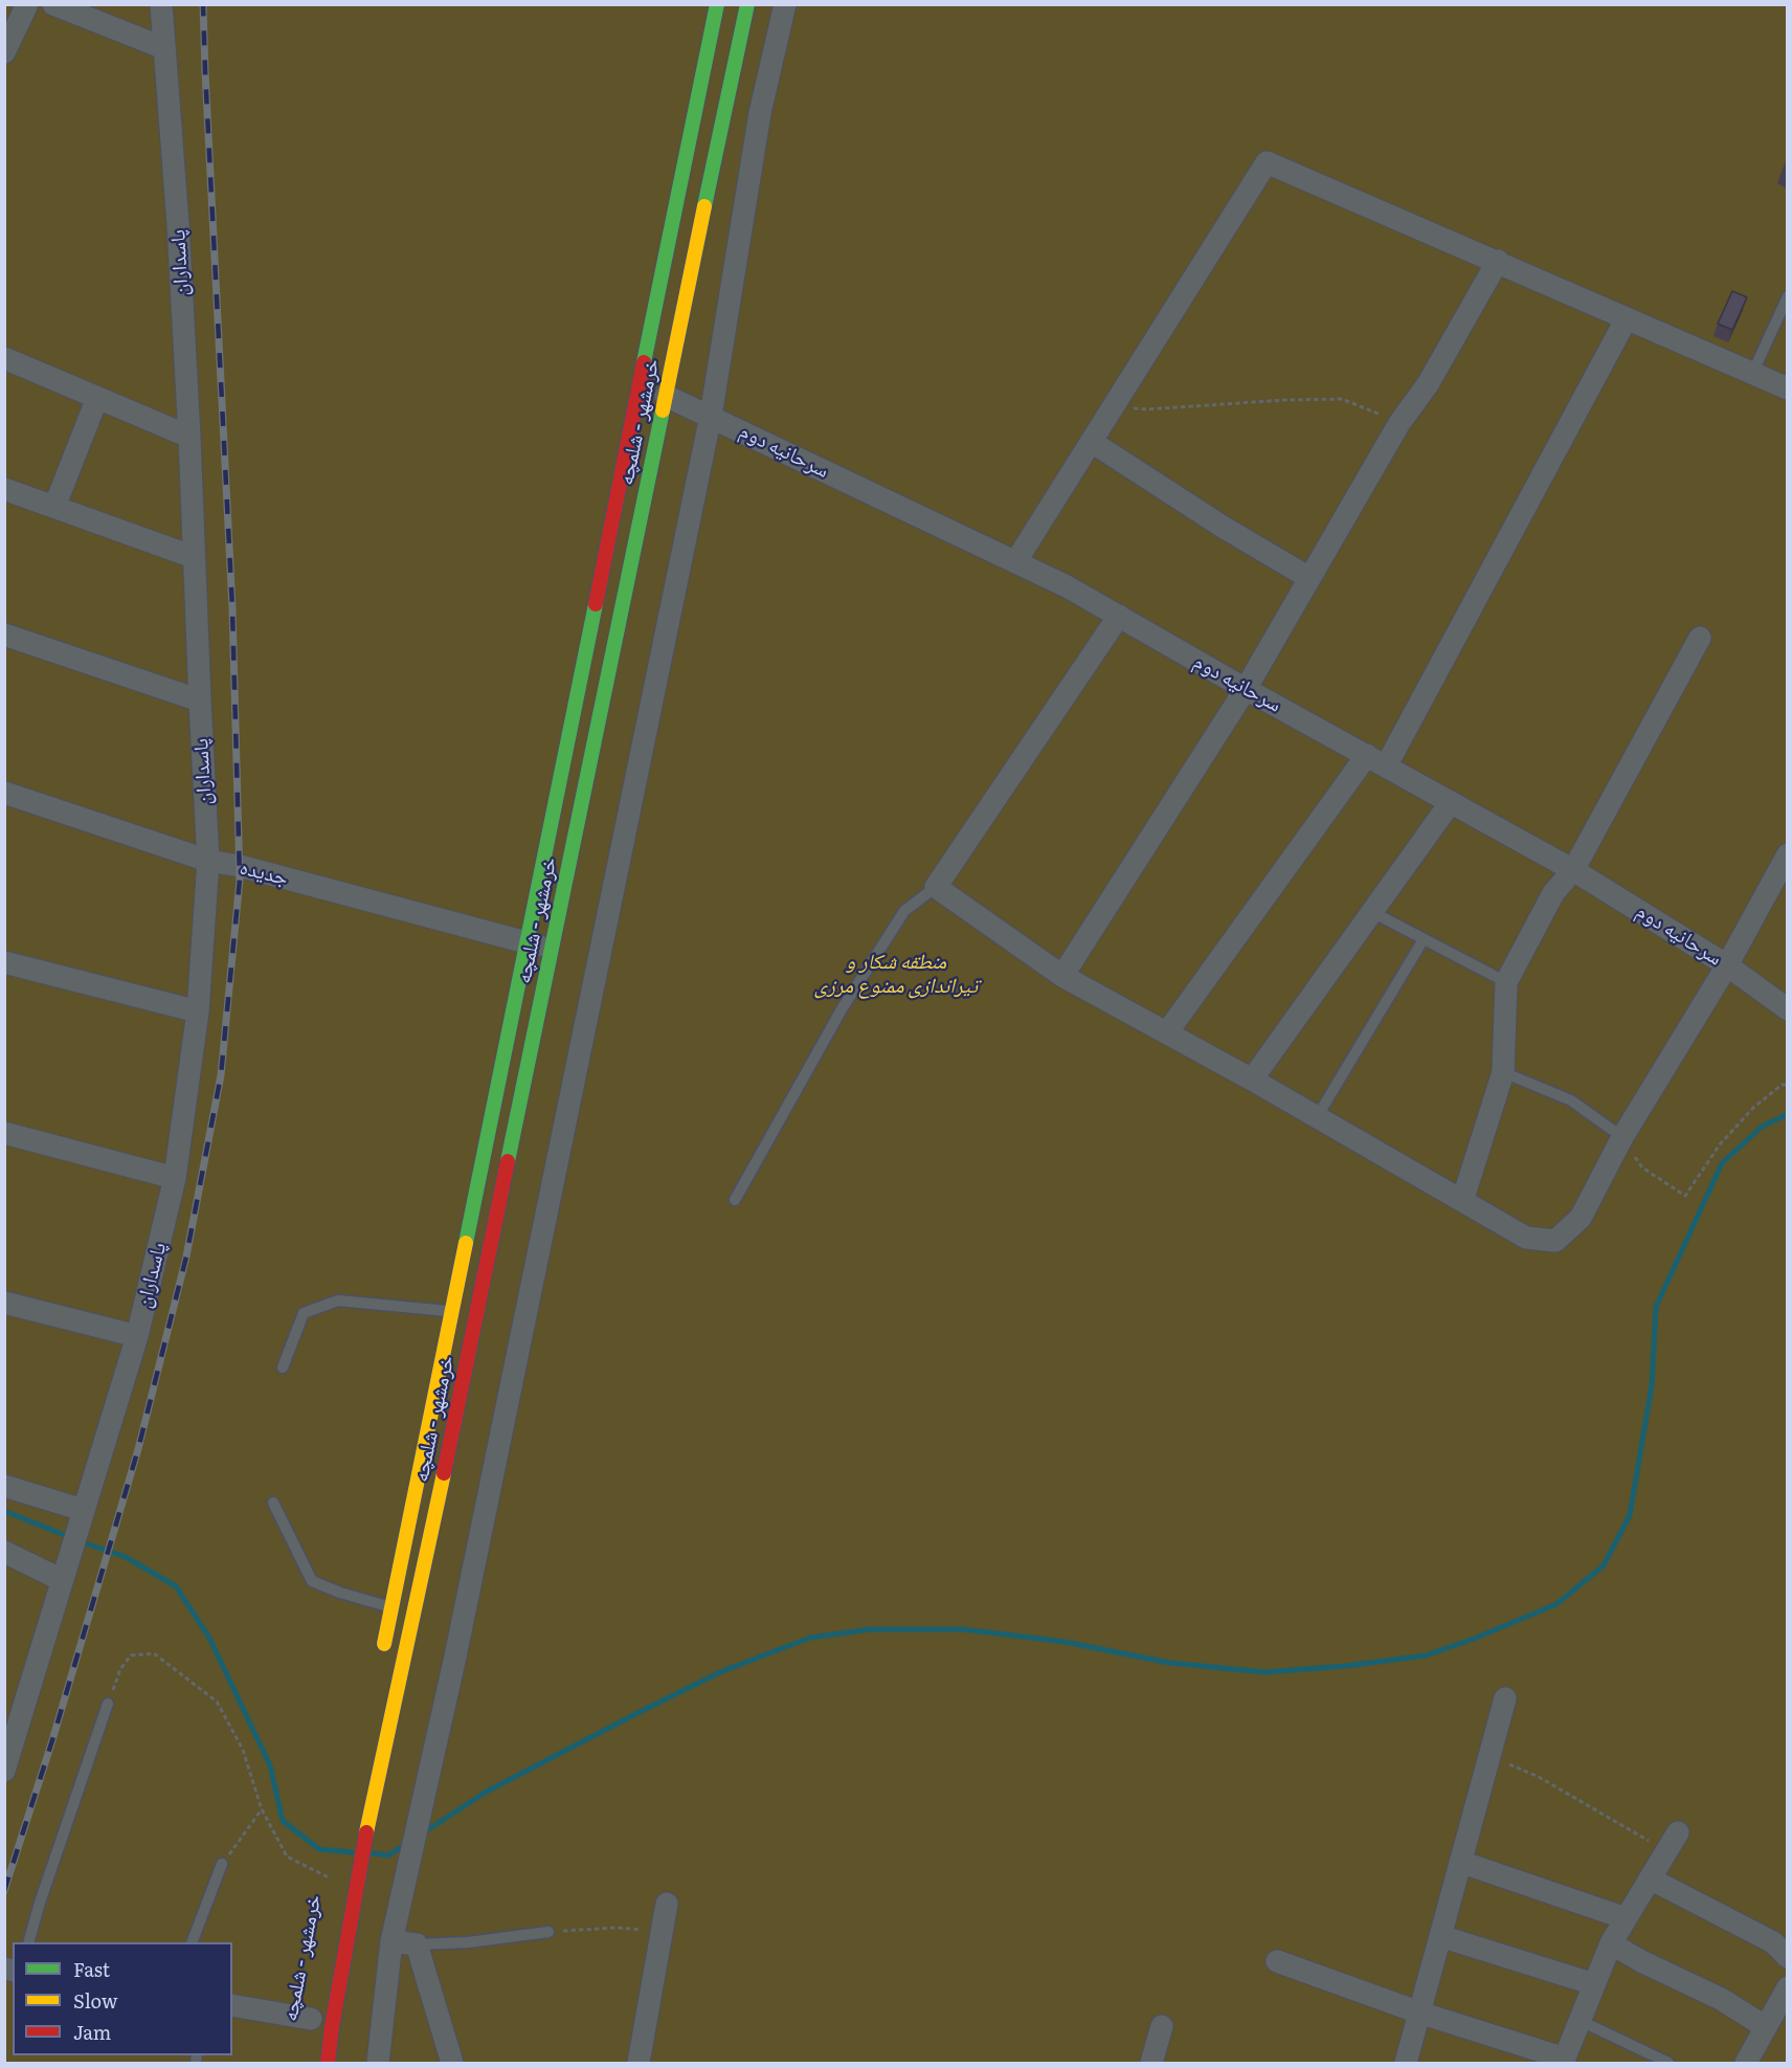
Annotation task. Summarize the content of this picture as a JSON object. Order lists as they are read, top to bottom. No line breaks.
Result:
{"streets":{"highway":["خرمشهر - شلمچه"],"street":["پاسداران","سرحانیه دوم","جدیده"]},"crossings":[["پاسداران","جدیده"],["خرمشهر - شلمچه","سرحانیه دوم"],["خرمشهر - شلمچه","جدیده"]],"parks":["منطقه شکار و تیراندازی ممنوع مرزی"],"legend":["Fast","Slow","Jam"]}
